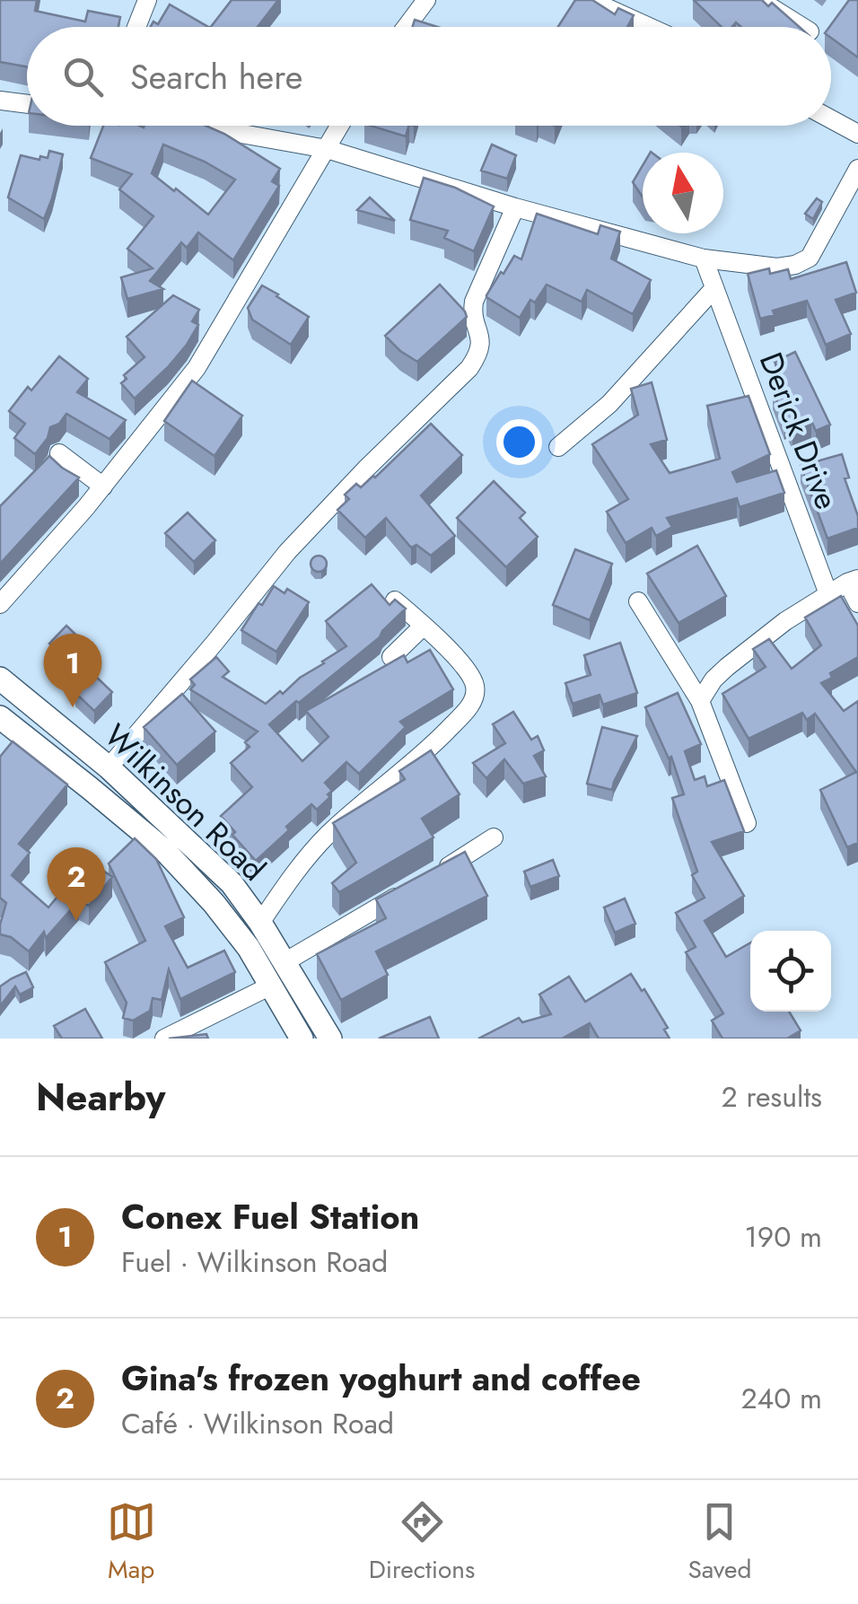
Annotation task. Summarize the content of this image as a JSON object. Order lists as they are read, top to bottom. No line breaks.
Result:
{"streets":{"main road":["Wilkinson Road"],"street":["Derick Drive"]},"north":"top","page":{"search":"Search here","pins":["1","2"],"heading":["Nearby","2 results"],"list":[{"mark":"1","name":"Conex Fuel Station","note":"Fuel · Wilkinson Road","value":"190 m"},{"mark":"2","name":"Gina's frozen yoghurt and coffee","note":"Café · Wilkinson Road","value":"240 m"}],"nav":["Map","Directions","Saved"]}}
